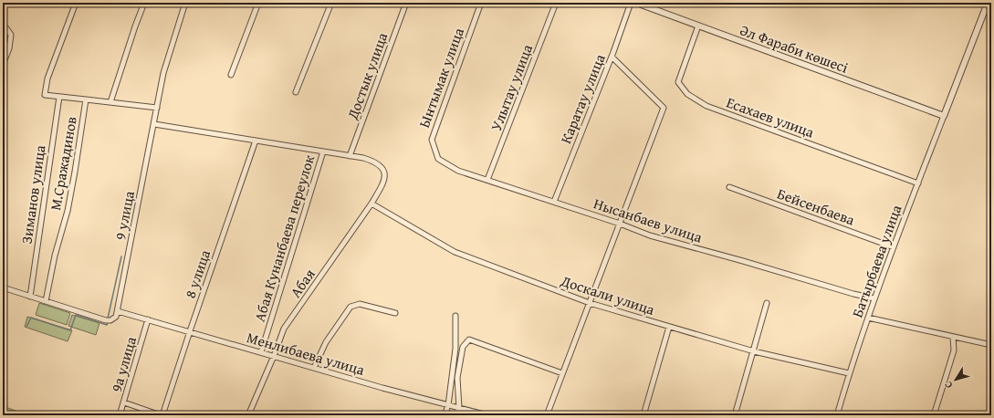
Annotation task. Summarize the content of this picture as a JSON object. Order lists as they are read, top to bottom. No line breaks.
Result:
{"streets":{"street":["Әл Фараби көшесі","Достык улица","Ынтымак улица","Улытау улица","Каратау улица","Есахаев улица","М.Сражадинов","Зиманов улица","Бейсенбаева","9 улица","Нысанбаев улица","Абая Кунанбаева переулок","Батырбаева улица","8 улица","Абая","Доскали улица","Менлибаева улица","9а улица"]},"crossings":[["Әл Фараби көшесі","Есахаев улица"],["Әл Фараби көшесі","Батырбаева улица"],["Достык улица","Абая"],["Ынтымак улица","Нысанбаев улица"],["Улытау улица","Нысанбаев улица"],["Каратау улица","Нысанбаев улица"],["Есахаев улица","Батырбаева улица"],["М.Сражадинов","9 улица"],["Бейсенбаева","Батырбаева улица"],["9 улица","Менлибаева улица"],["Нысанбаев улица","Батырбаева улица"],["Абая Кунанбаева переулок","Менлибаева улица"],["Батырбаева улица","Доскали улица"],["8 улица","Менлибаева улица"],["Абая","Доскали улица"],["Абая","Менлибаева улица"],["Менлибаева улица","9а улица"]],"north":"bottom left"}
